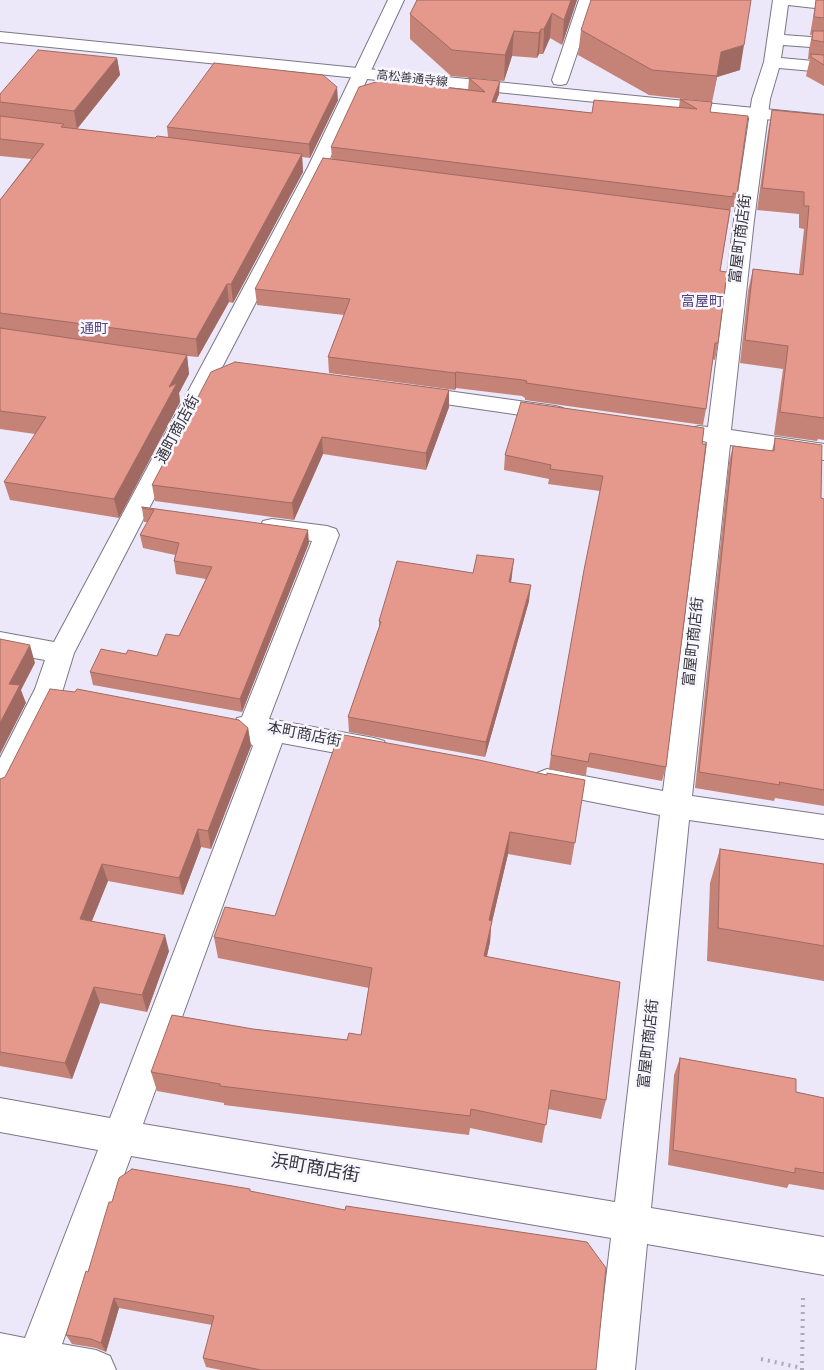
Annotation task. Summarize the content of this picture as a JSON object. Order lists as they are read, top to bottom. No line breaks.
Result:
{"streets":{"street":["高松善通寺線","富屋町商店街","通町商店街","本町商店街","浜町商店街"]},"crossings":[["高松善通寺線","富屋町商店街"],["高松善通寺線","通町商店街"],["富屋町商店街","浜町商店街"]],"districts":["富屋町","通町"]}
